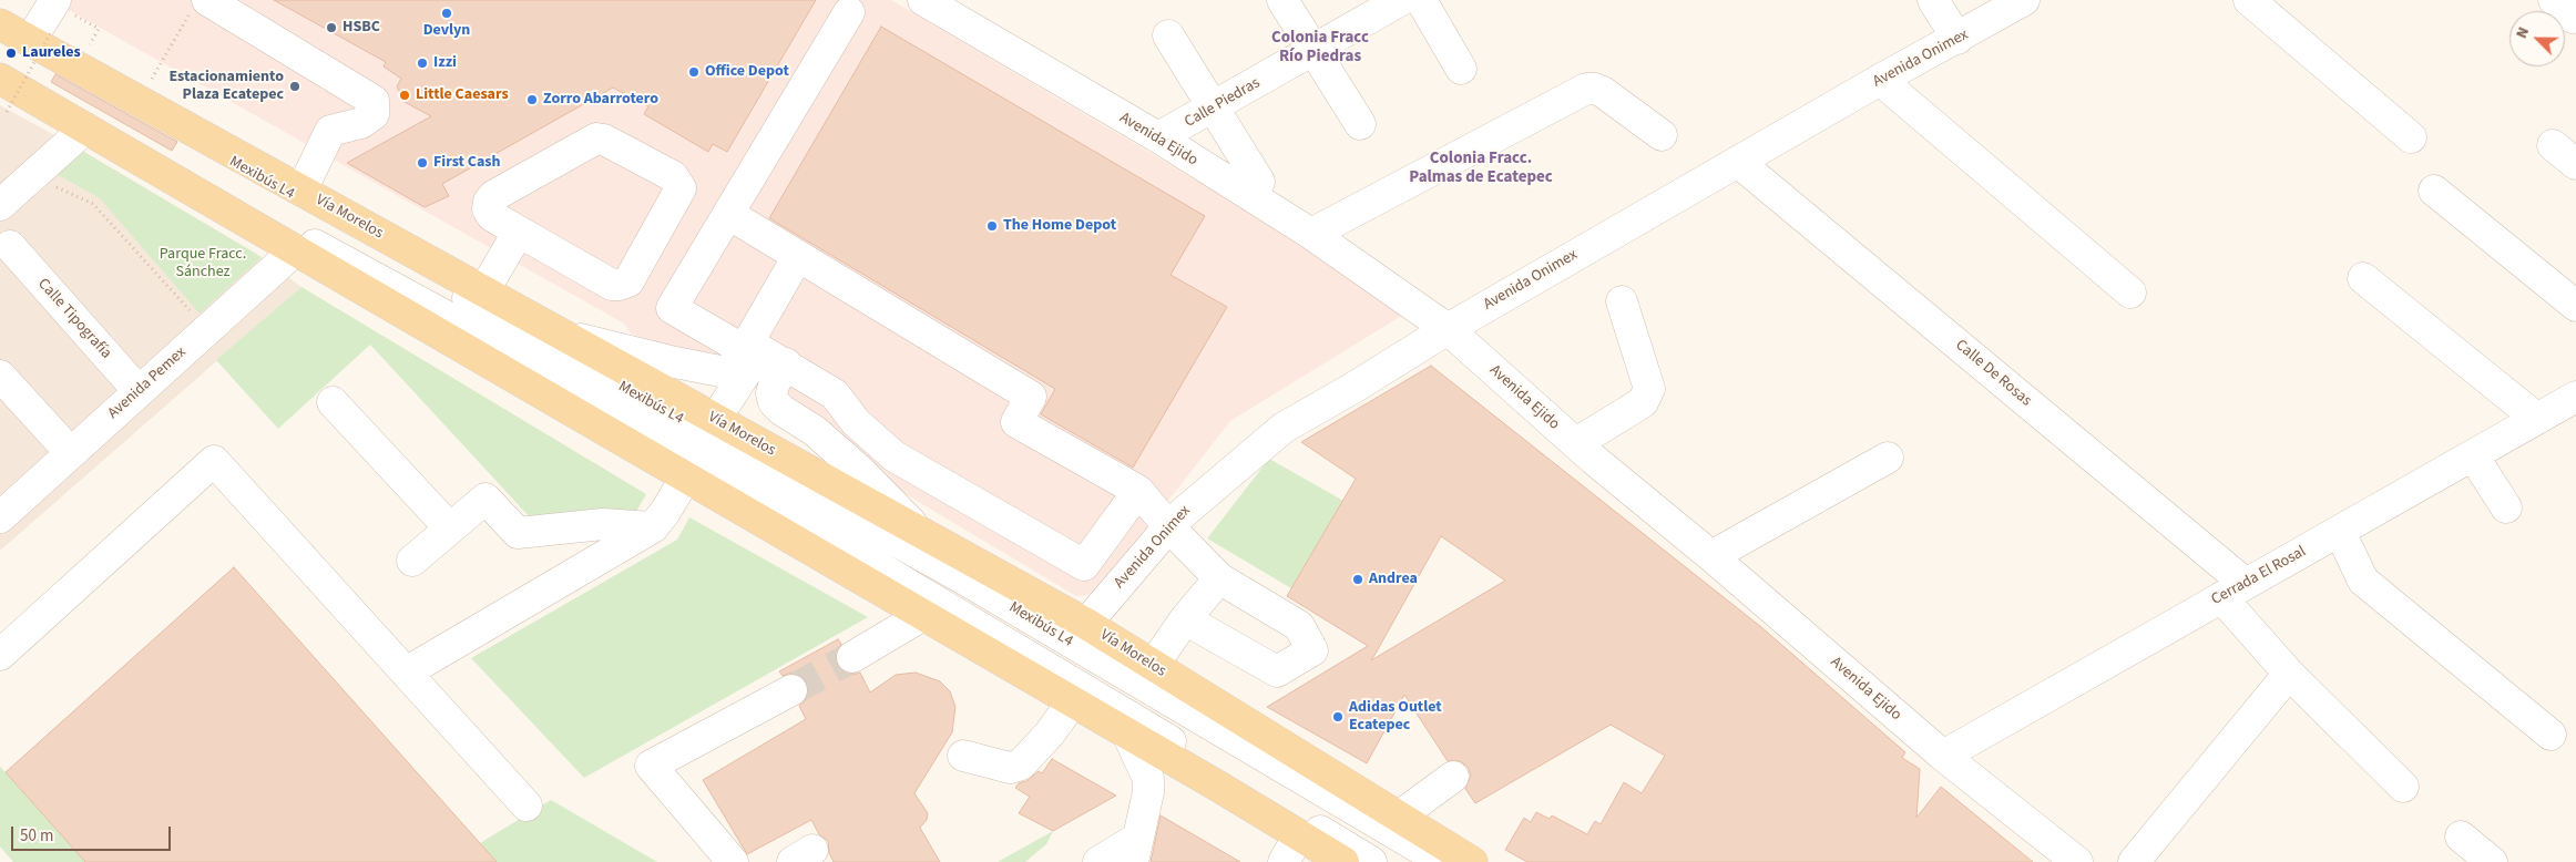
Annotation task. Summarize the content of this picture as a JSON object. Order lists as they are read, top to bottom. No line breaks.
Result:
{"streets":{"main road":["Vía Morelos"],"street":["Avenida Onimex","Calle Piedras","Avenida Ejido","Mexibús L4","Calle Tipografía","Calle De Rosas","Avenida Pemex","Cerrada El Rosal"]},"crossings":[["Avenida Onimex","Avenida Ejido"],["Avenida Onimex","Vía Morelos"],["Avenida Onimex","Calle De Rosas"],["Calle Piedras","Avenida Ejido"],["Avenida Ejido","Cerrada El Rosal"],["Mexibús L4","Vía Morelos"],["Vía Morelos","Avenida Pemex"],["Calle Tipografía","Avenida Pemex"],["Calle De Rosas","Cerrada El Rosal"]],"districts":["Colonia Fracc Río Piedras","Colonia Fracc. Palmas de Ecatepec"],"parks":["Parque Fracc. Sánchez"],"places":["Devlyn","HSBC","Laureles","Izzi","Office Depot","Estacionamiento Plaza Ecatepec","Little Caesars","Zorro Abarrotero","First Cash","The Home Depot","Andrea","Adidas Outlet Ecatepec"],"scale_bar":"50 m","north":"top left"}
